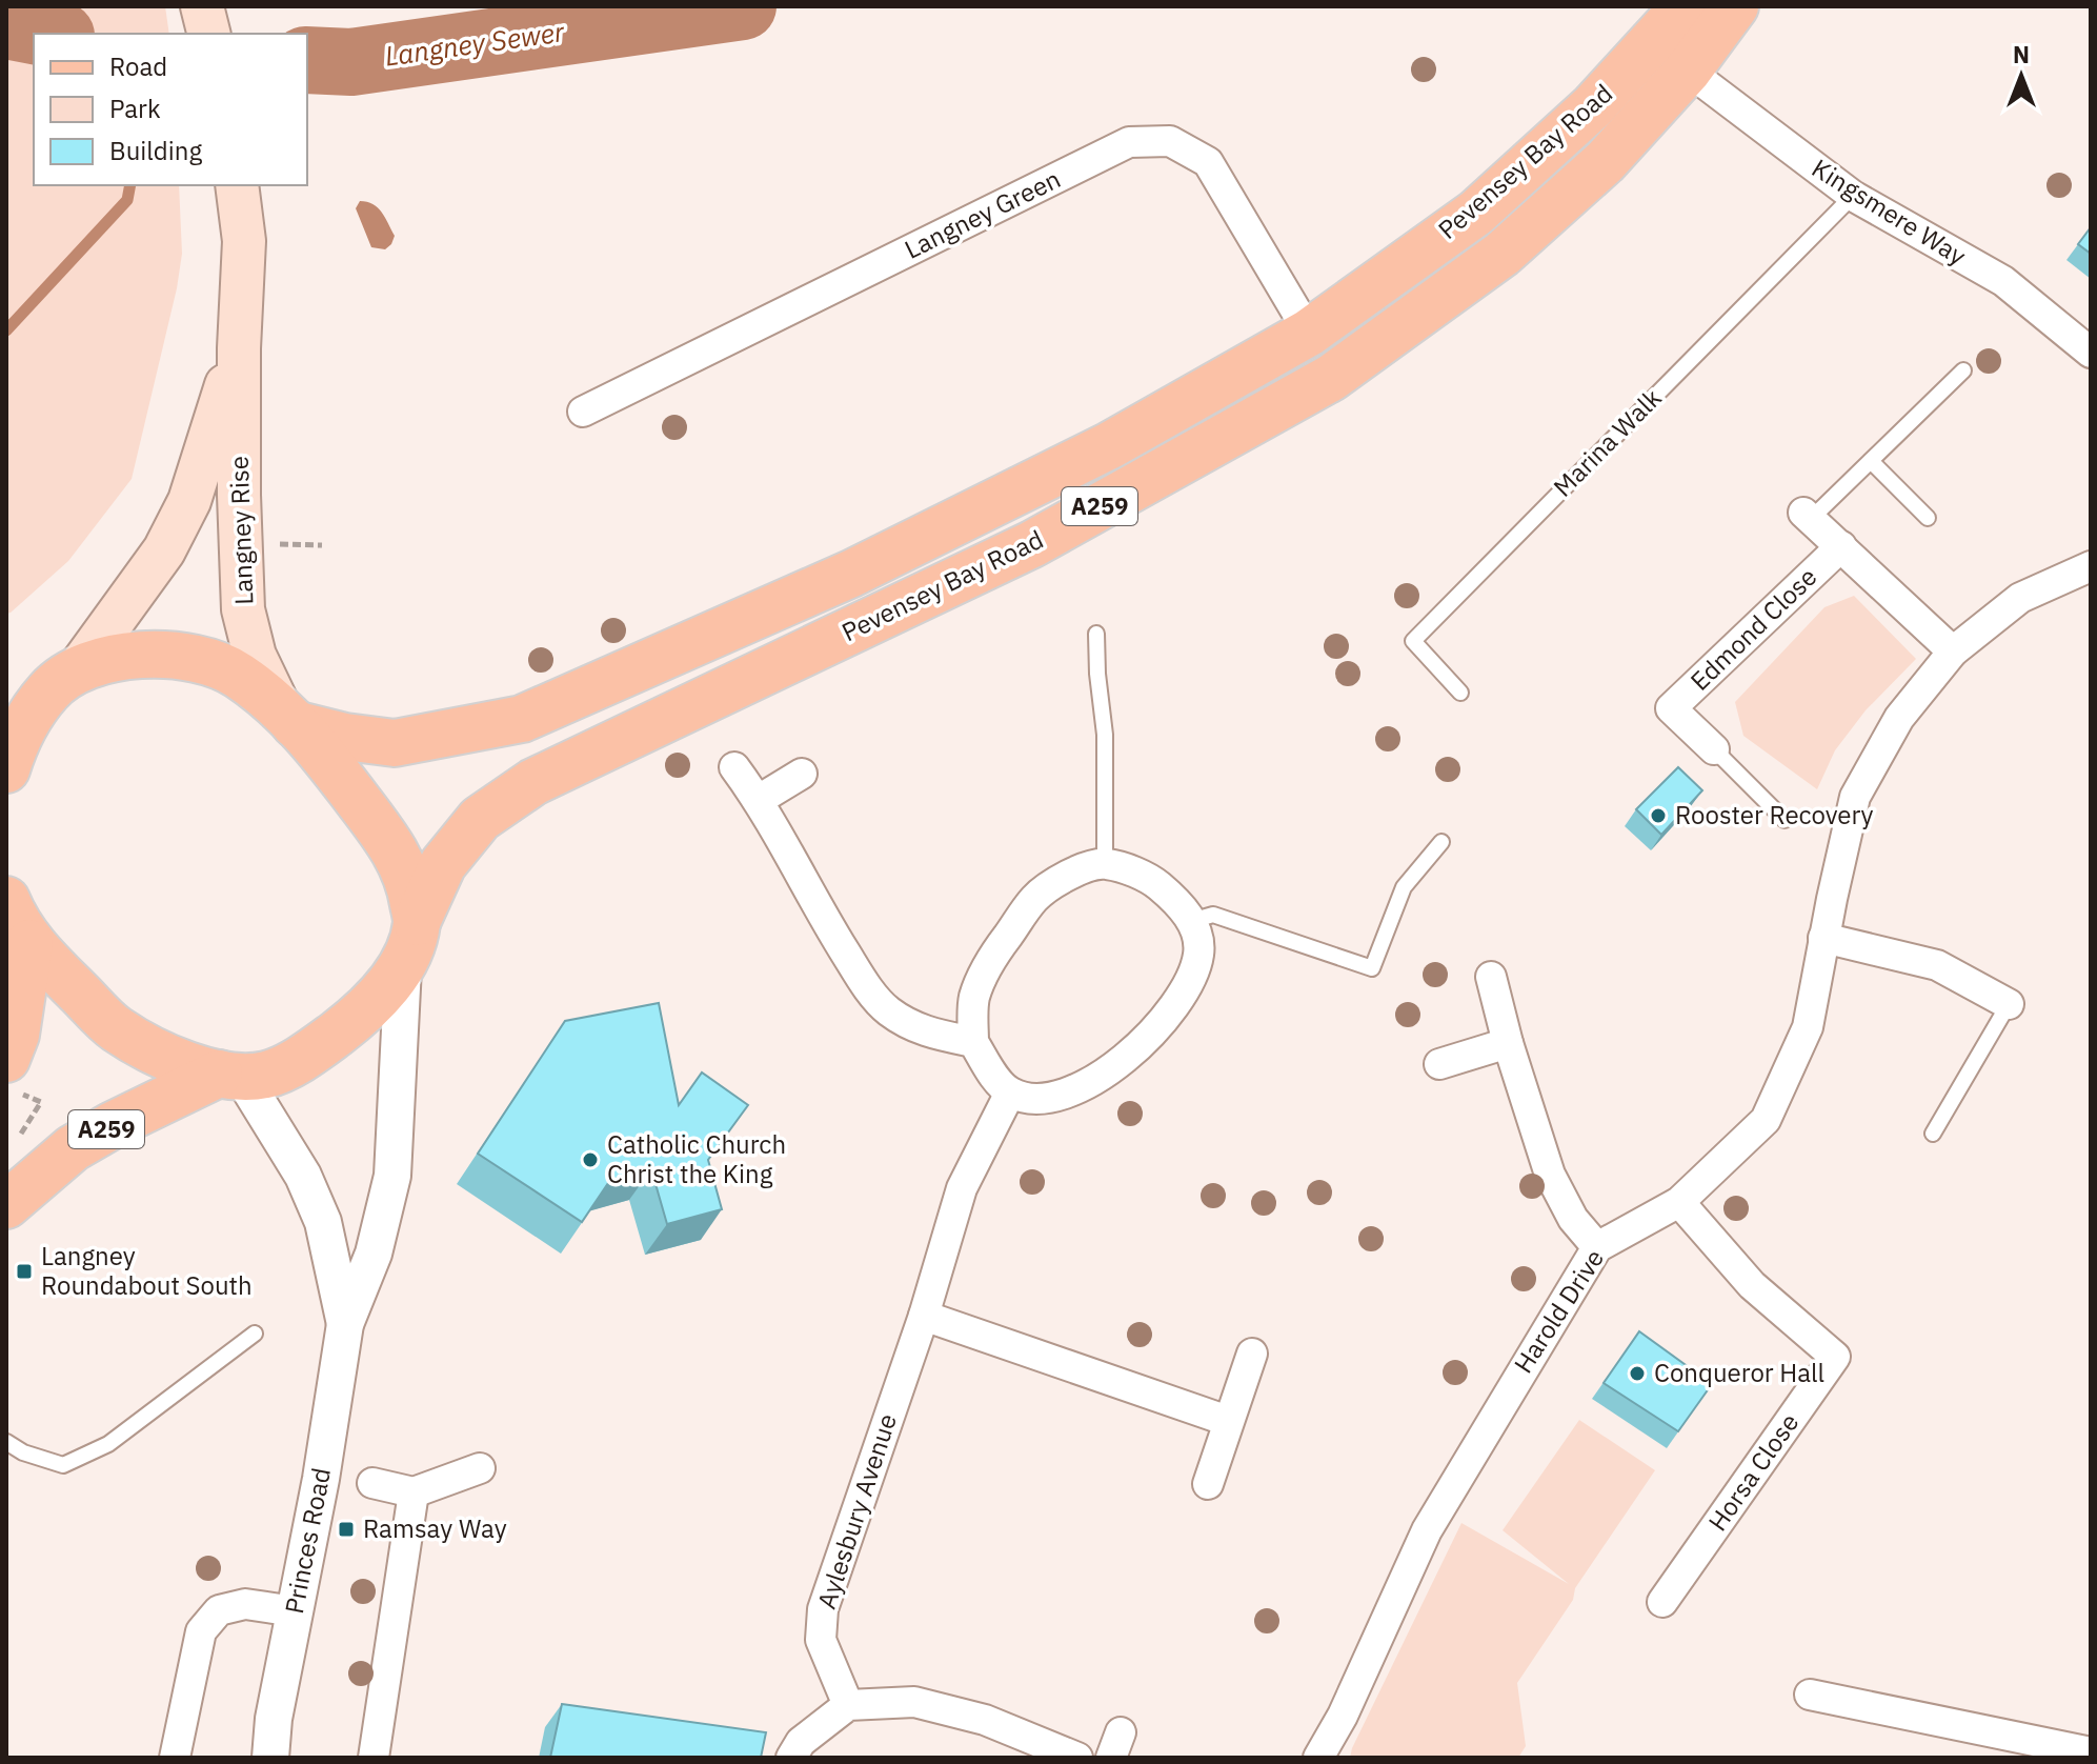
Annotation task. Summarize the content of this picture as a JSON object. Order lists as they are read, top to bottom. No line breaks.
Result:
{"streets":{"main road":["Pevensey Bay Road","A259","Langney Rise"],"street":["Kingsmere Way","Langney Green","Edmond Close","Harold Drive","Horsa Close","Aylesbury Avenue","Princes Road"],"lane":["Marina Walk"]},"crossings":[["Pevensey Bay Road","Kingsmere Way"],["Pevensey Bay Road","Langney Green"],["Pevensey Bay Road","Langney Rise"],["Pevensey Bay Road","Princes Road"],["Kingsmere Way","Marina Walk"],["A259","Princes Road"],["Edmond Close","Harold Drive"],["Harold Drive","Horsa Close"]],"water":["Langney Sewer"],"places":{"other":["Rooster Recovery","Catholic Church Christ the King","Conqueror Hall"],"transit":["Langney Roundabout South","Ramsay Way"]},"legend":["Road","Park","Building"],"north":"top"}
